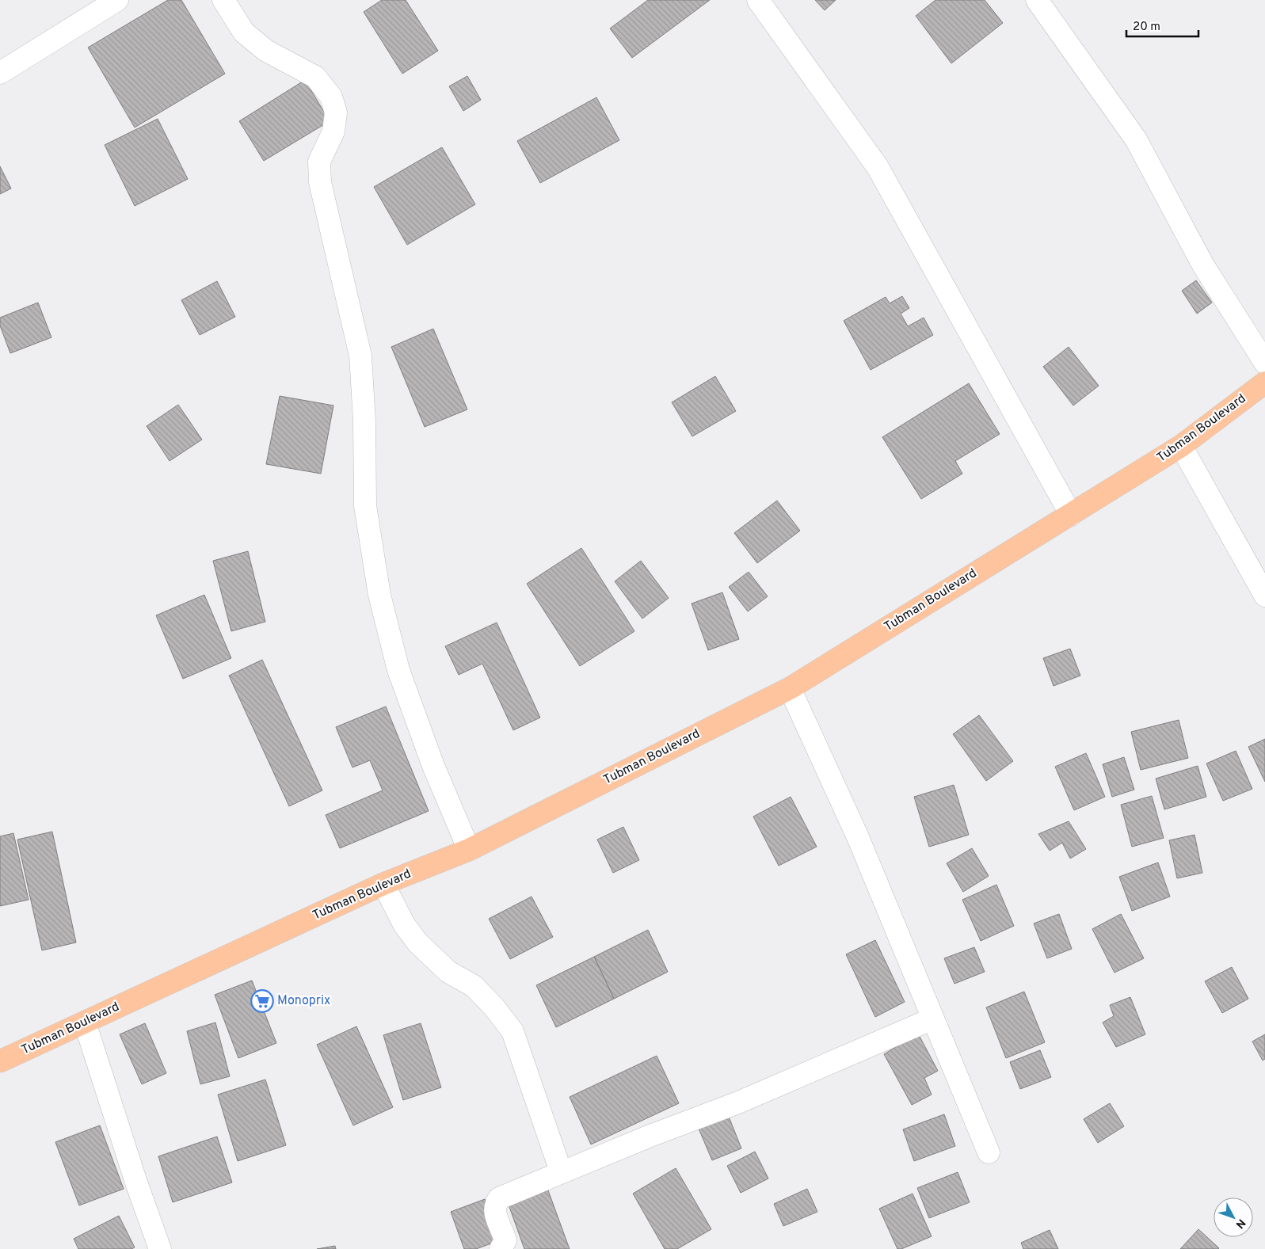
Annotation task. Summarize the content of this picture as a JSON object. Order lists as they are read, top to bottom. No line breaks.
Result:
{"streets":{"highway":["Tubman Boulevard"]},"places":{"supermarket":["Monoprix"]},"scale_bar":"20 m","north":"bottom right"}
